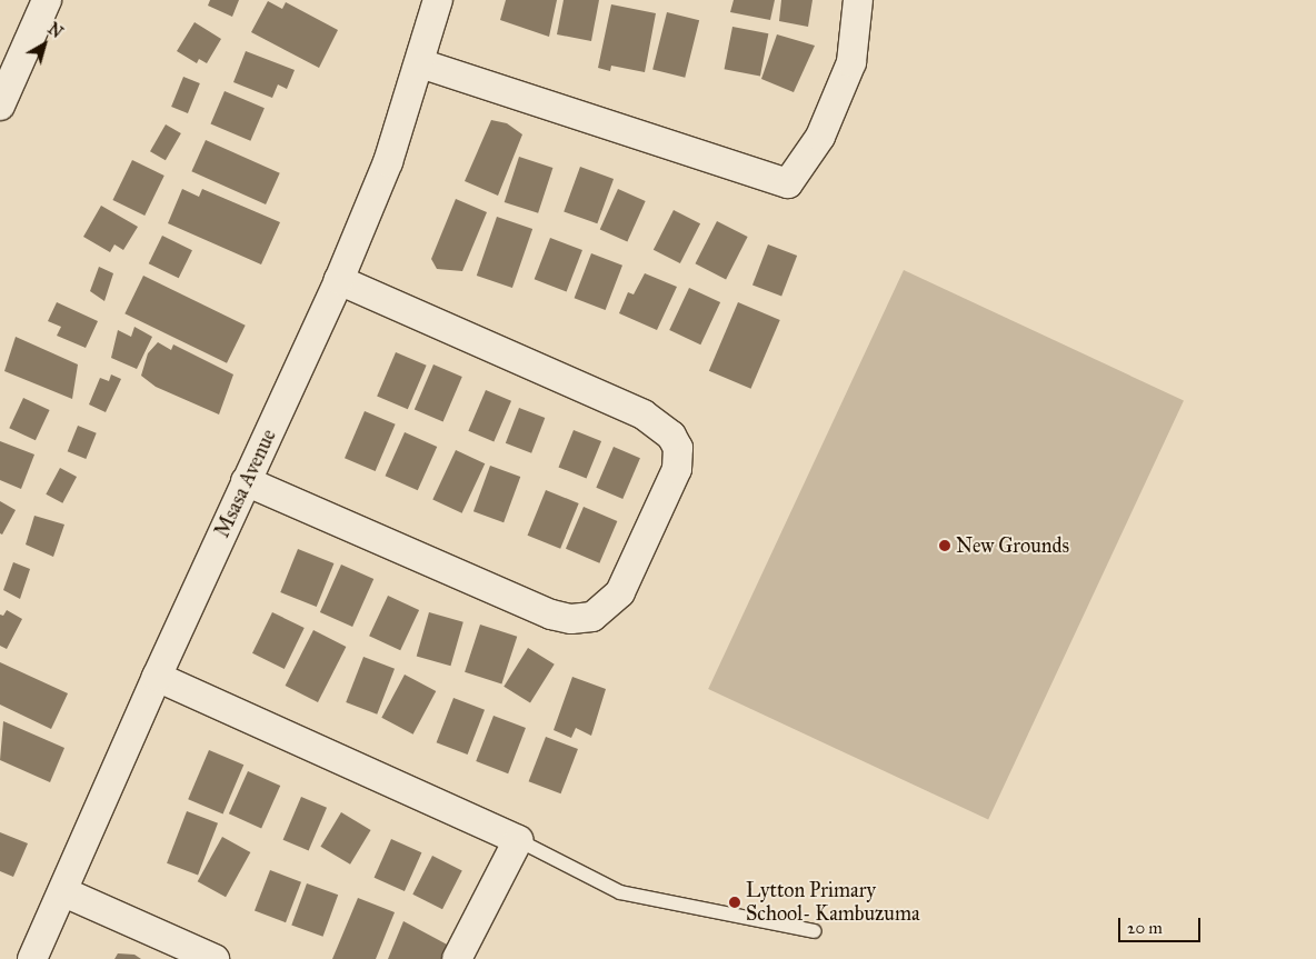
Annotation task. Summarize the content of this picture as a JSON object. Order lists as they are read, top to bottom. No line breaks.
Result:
{"streets":{"street":["Msasa Avenue"]},"places":["New Grounds","Lytton Primary School- Kambuzuma"],"scale_bar":"20 m","north":"top right"}
